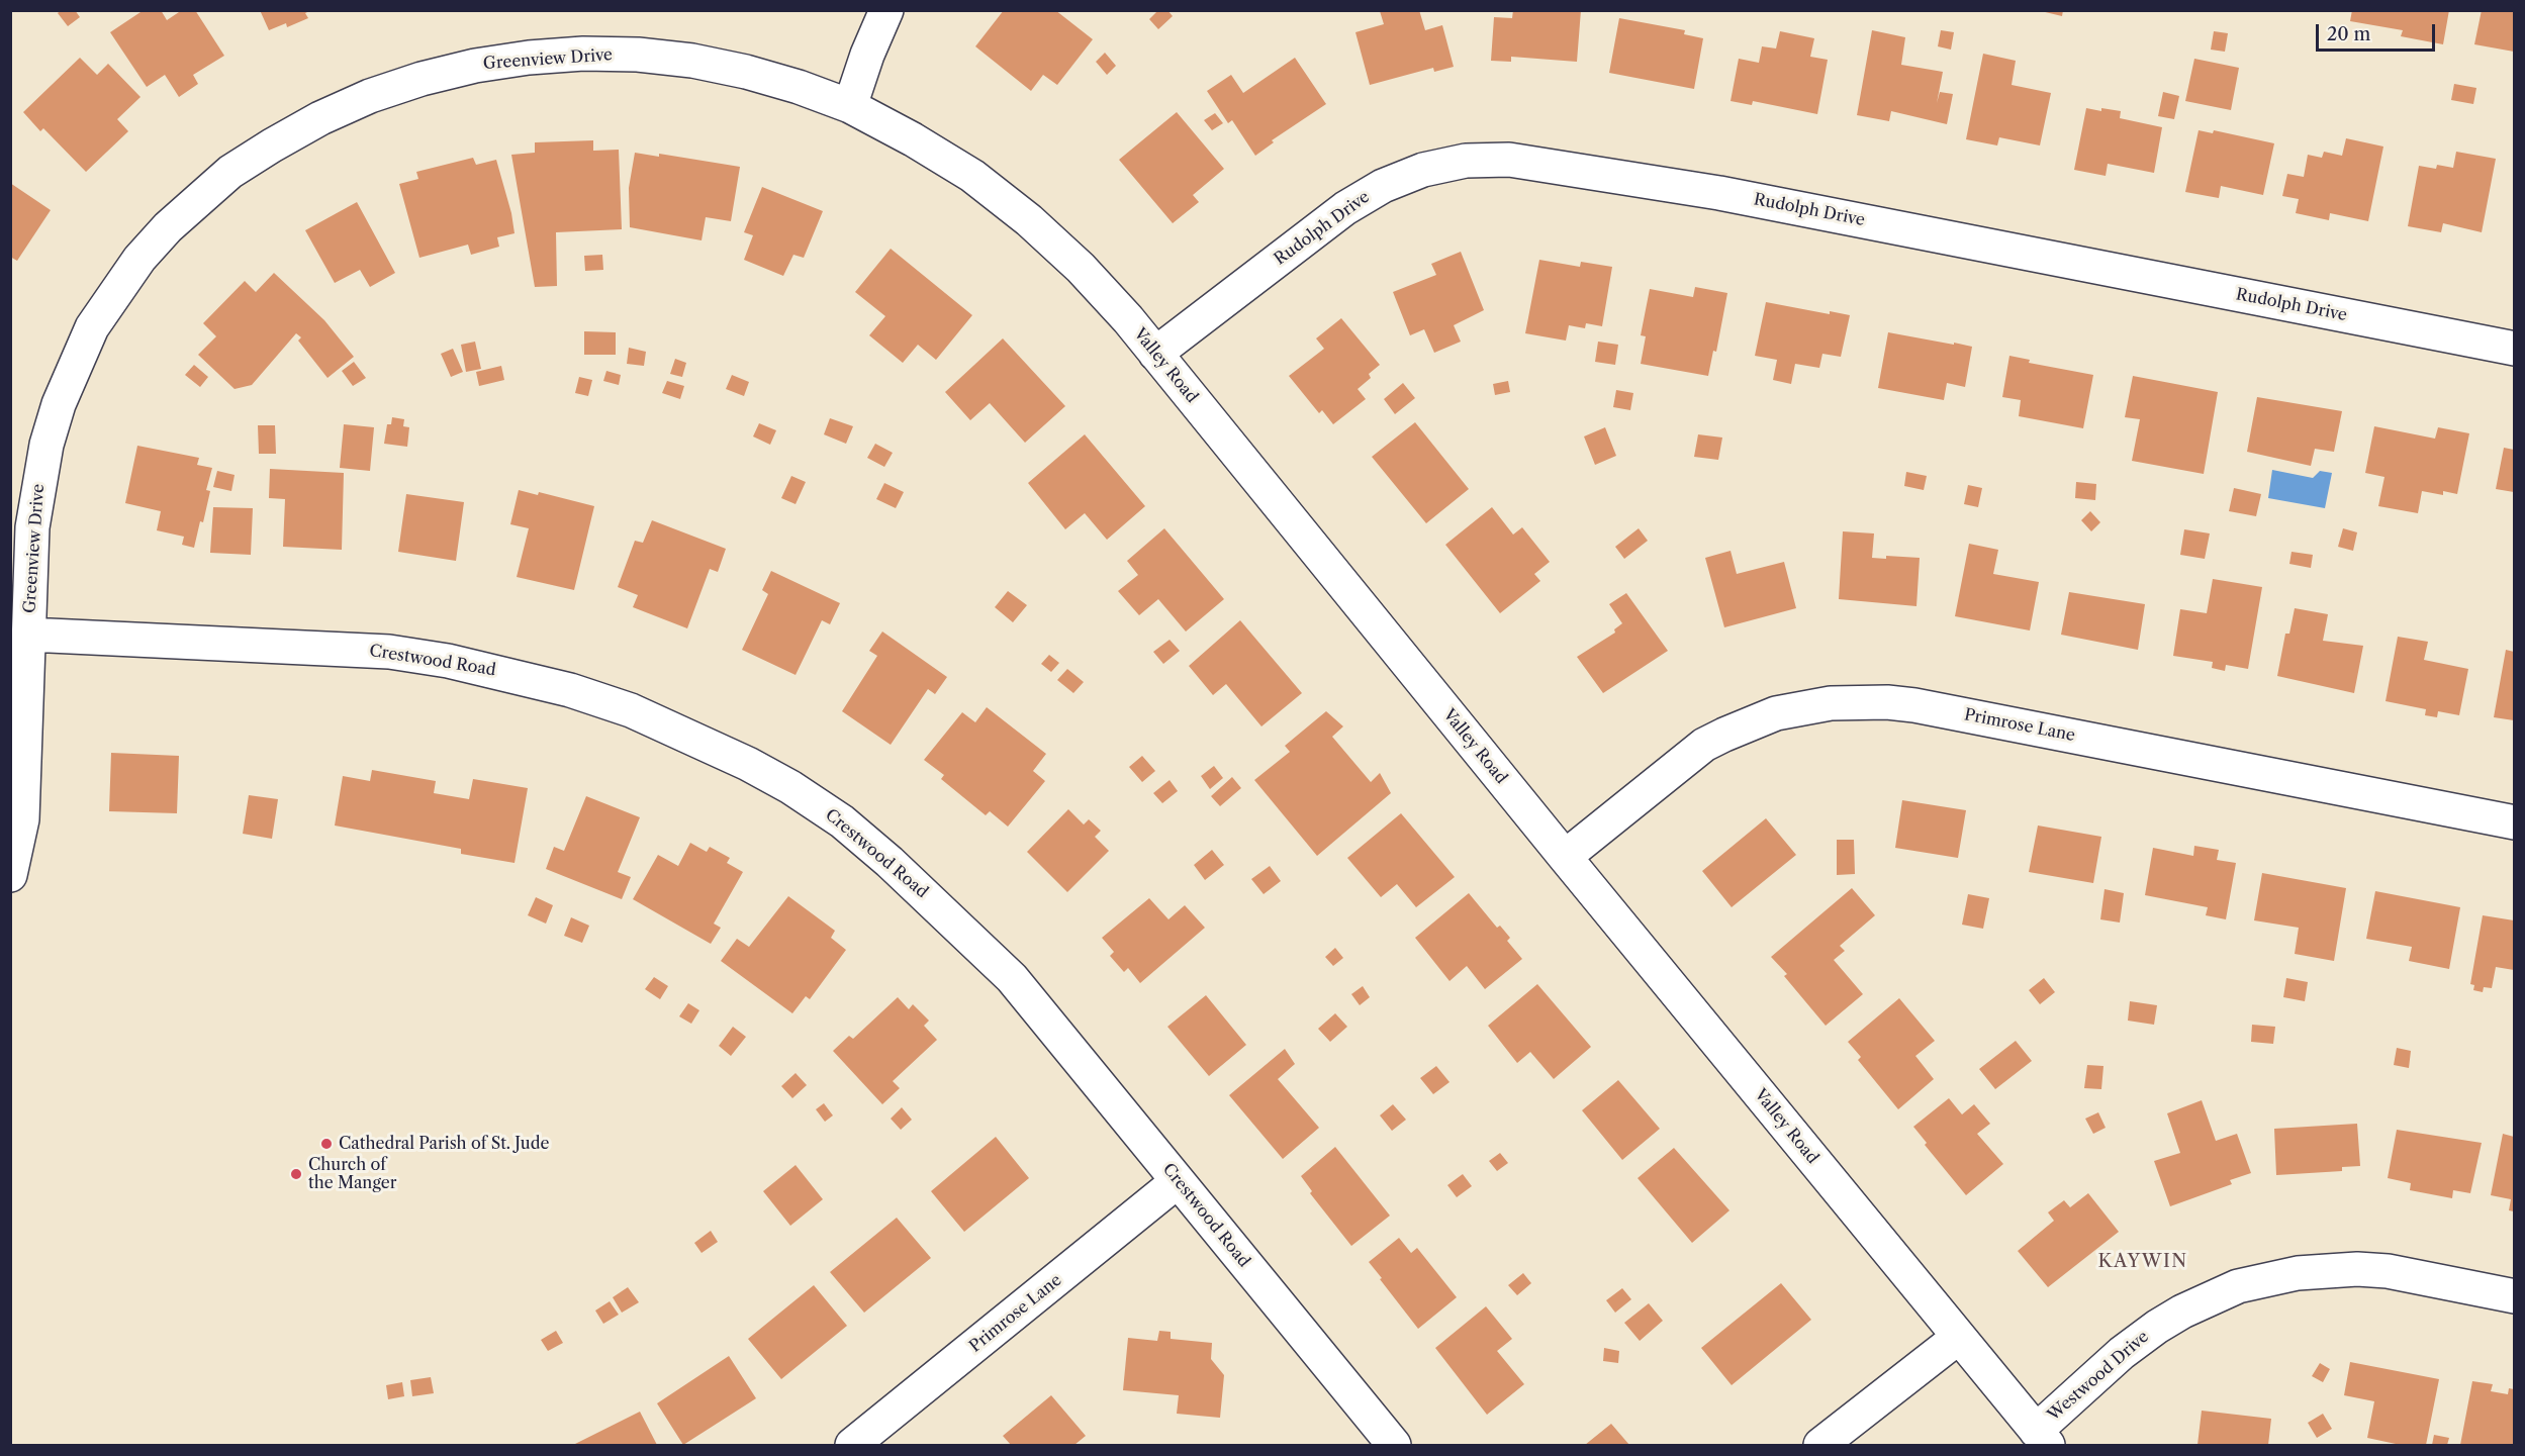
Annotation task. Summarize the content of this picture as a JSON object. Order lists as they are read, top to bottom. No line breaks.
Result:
{"streets":{"street":["Greenview Drive","Rudolph Drive","Valley Road","Crestwood Road","Primrose Lane","Westwood Drive"]},"crossings":[["Greenview Drive","Valley Road"],["Greenview Drive","Crestwood Road"],["Rudolph Drive","Valley Road"],["Valley Road","Primrose Lane"],["Valley Road","Westwood Drive"],["Crestwood Road","Primrose Lane"]],"districts":["KAYWIN"],"places":["Cathedral Parish of St. Jude","Church of the Manger"],"scale_bar":"20 m"}
